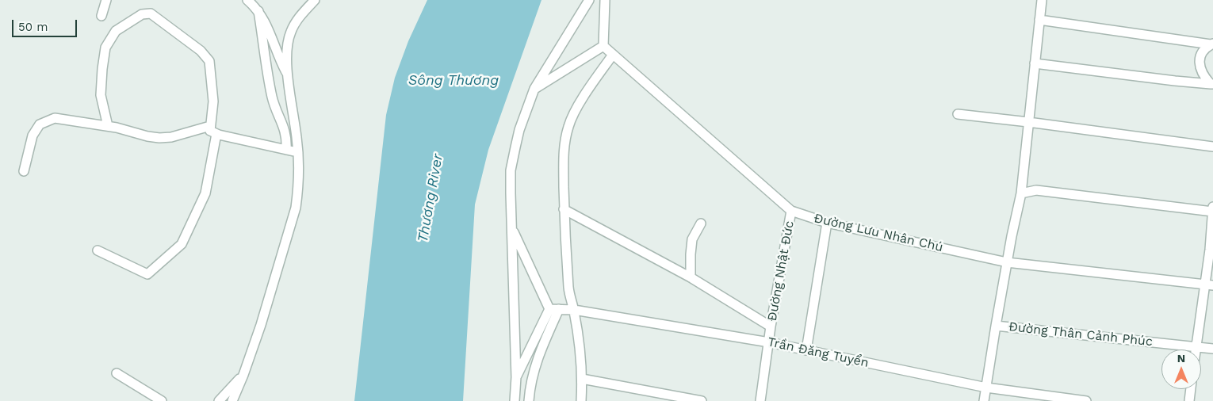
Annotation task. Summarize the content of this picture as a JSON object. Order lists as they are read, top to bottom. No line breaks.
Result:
{"streets":{"street":["Đường Lưu Nhân Chú","Đường Nhật Đức","Đường Thân Cảnh Phúc","Trần Đăng Tuyển"]},"crossings":[["Đường Lưu Nhân Chú","Đường Nhật Đức"],["Đường Nhật Đức","Trần Đăng Tuyển"]],"water":["Sông Thương","Thương River"],"scale_bar":"50 m","north":"top"}
